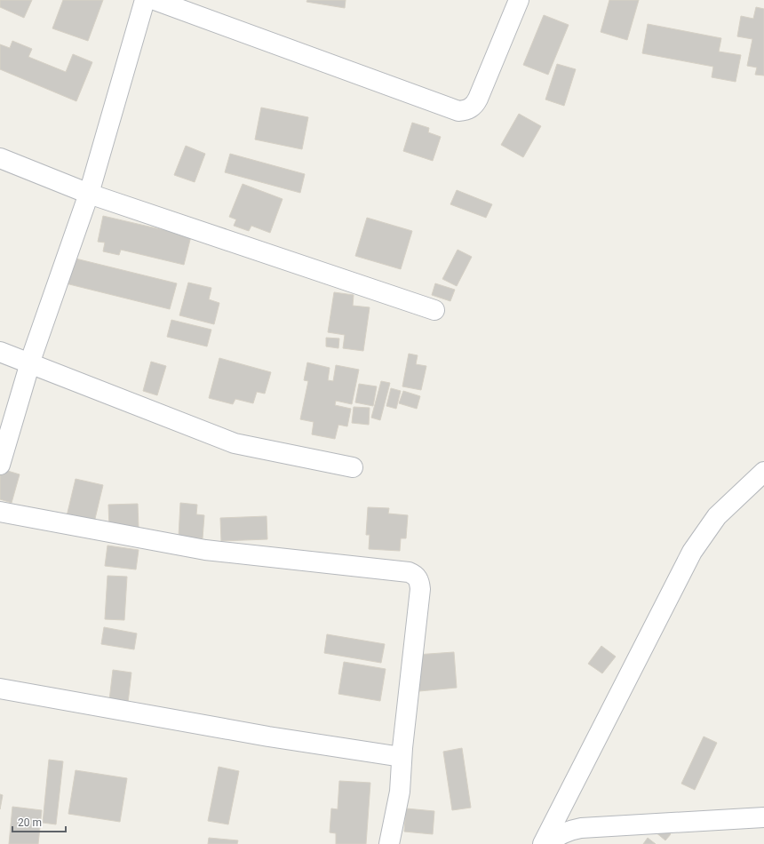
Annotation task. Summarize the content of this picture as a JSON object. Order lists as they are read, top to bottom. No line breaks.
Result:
{"scale_bar":"20 m"}
